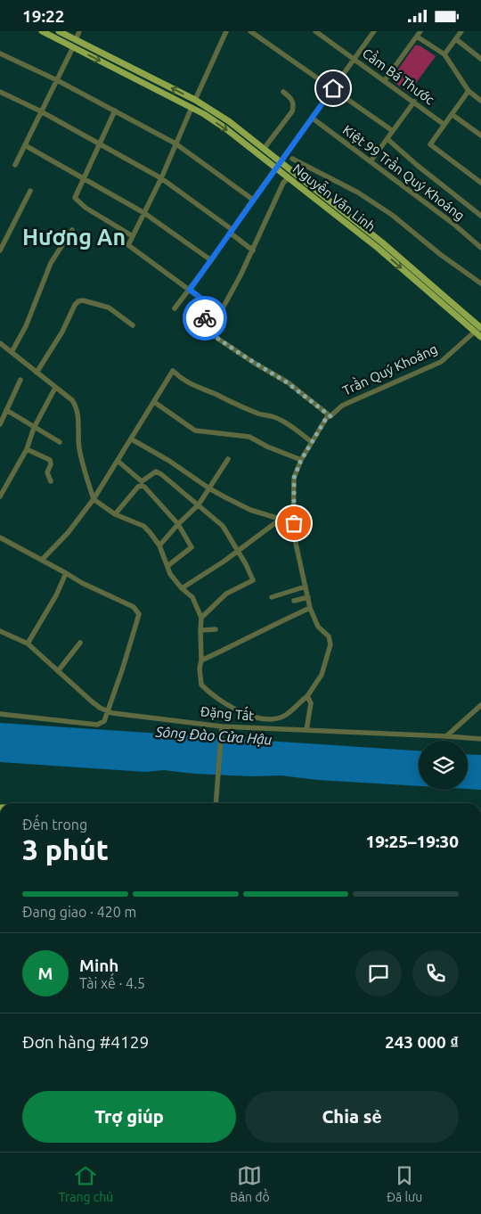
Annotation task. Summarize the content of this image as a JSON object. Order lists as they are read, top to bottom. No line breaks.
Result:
{"streets":{"main road":["Nguyễn Văn Linh"],"street":["Cầm Bá Thước","Kiệt 99 Trần Quý Khoáng","Trần Quý Khoáng","Đặng Tất"]},"crossings":[["Nguyễn Văn Linh","Trần Quý Khoáng"]],"districts":["Hương An"],"water":["Sông Đào Cửa Hậu"],"page":{"status":"19:22","heading":["3 phút","Đến trong","19:25–19:30"],"panel":["Minh","Tài xế · 4.5","Đơn hàng #4129","243 000 ₫"],"bar":"Đang giao · 420 m","round":"M","buttons":["Trợ giúp","Chia sẻ"],"tabs":["Trang chủ","Bản đồ","Đã lưu"]}}
